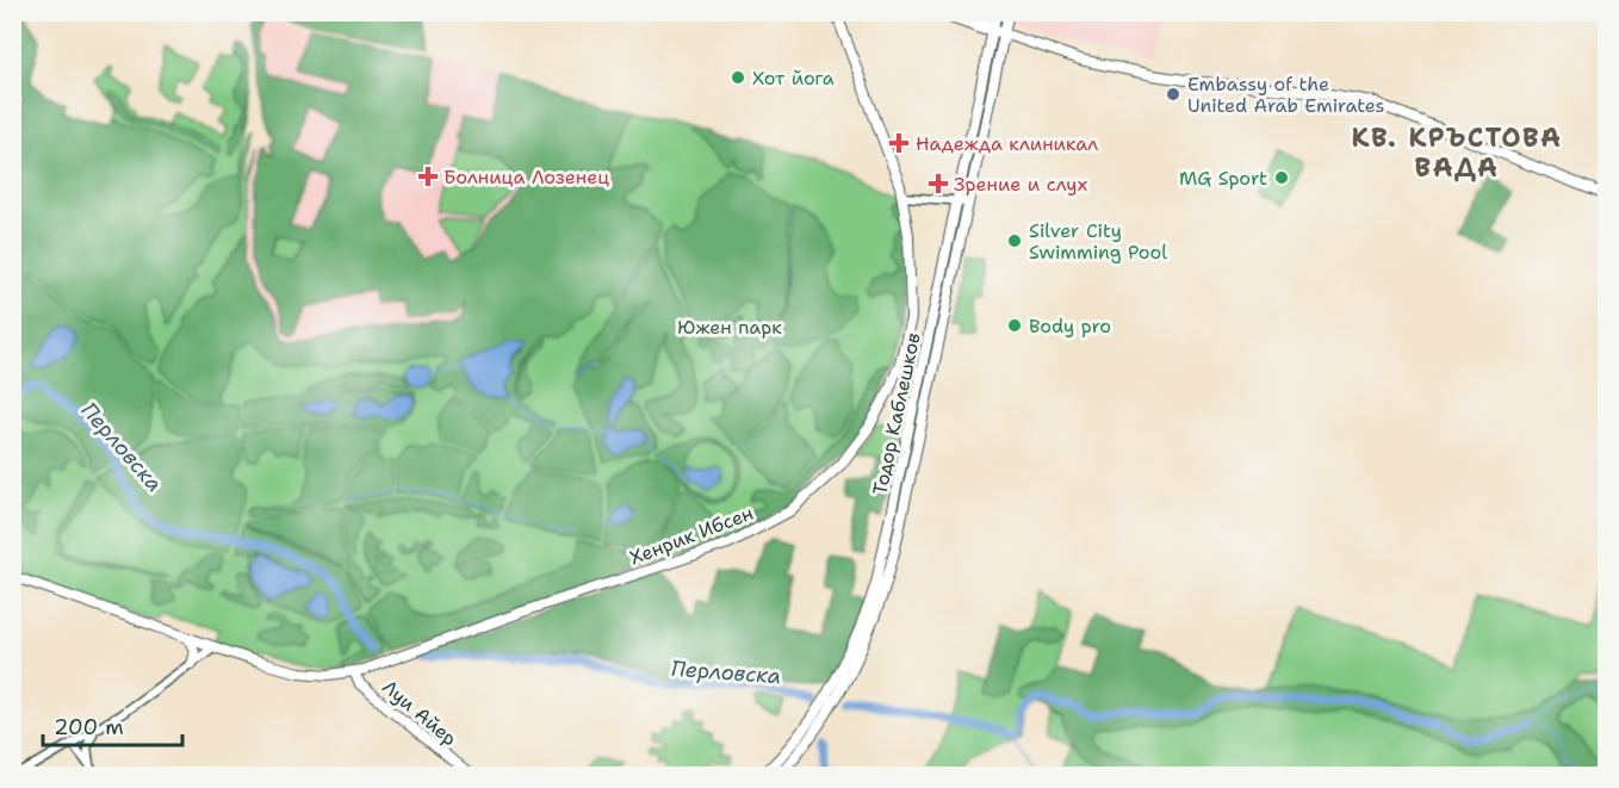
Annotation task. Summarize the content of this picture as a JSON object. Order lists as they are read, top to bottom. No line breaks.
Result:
{"streets":{"main road":["Тодор Каблешков","Хенрик Ибсен","Луи Айер"]},"crossings":[["Хенрик Ибсен","Луи Айер"]],"districts":["КВ. КРЪСТОВА ВАДА"],"water":["Перловска"],"parks":["Южен парк"],"places":{"other":["Хот йога","Embassy of the United Arab Emirates","MG Sport","Silver City Swimming Pool","Body pro"],"health":["Надежда клиникал","Болница Лозенец","Зрение и слух"]},"scale_bar":"200 m"}
